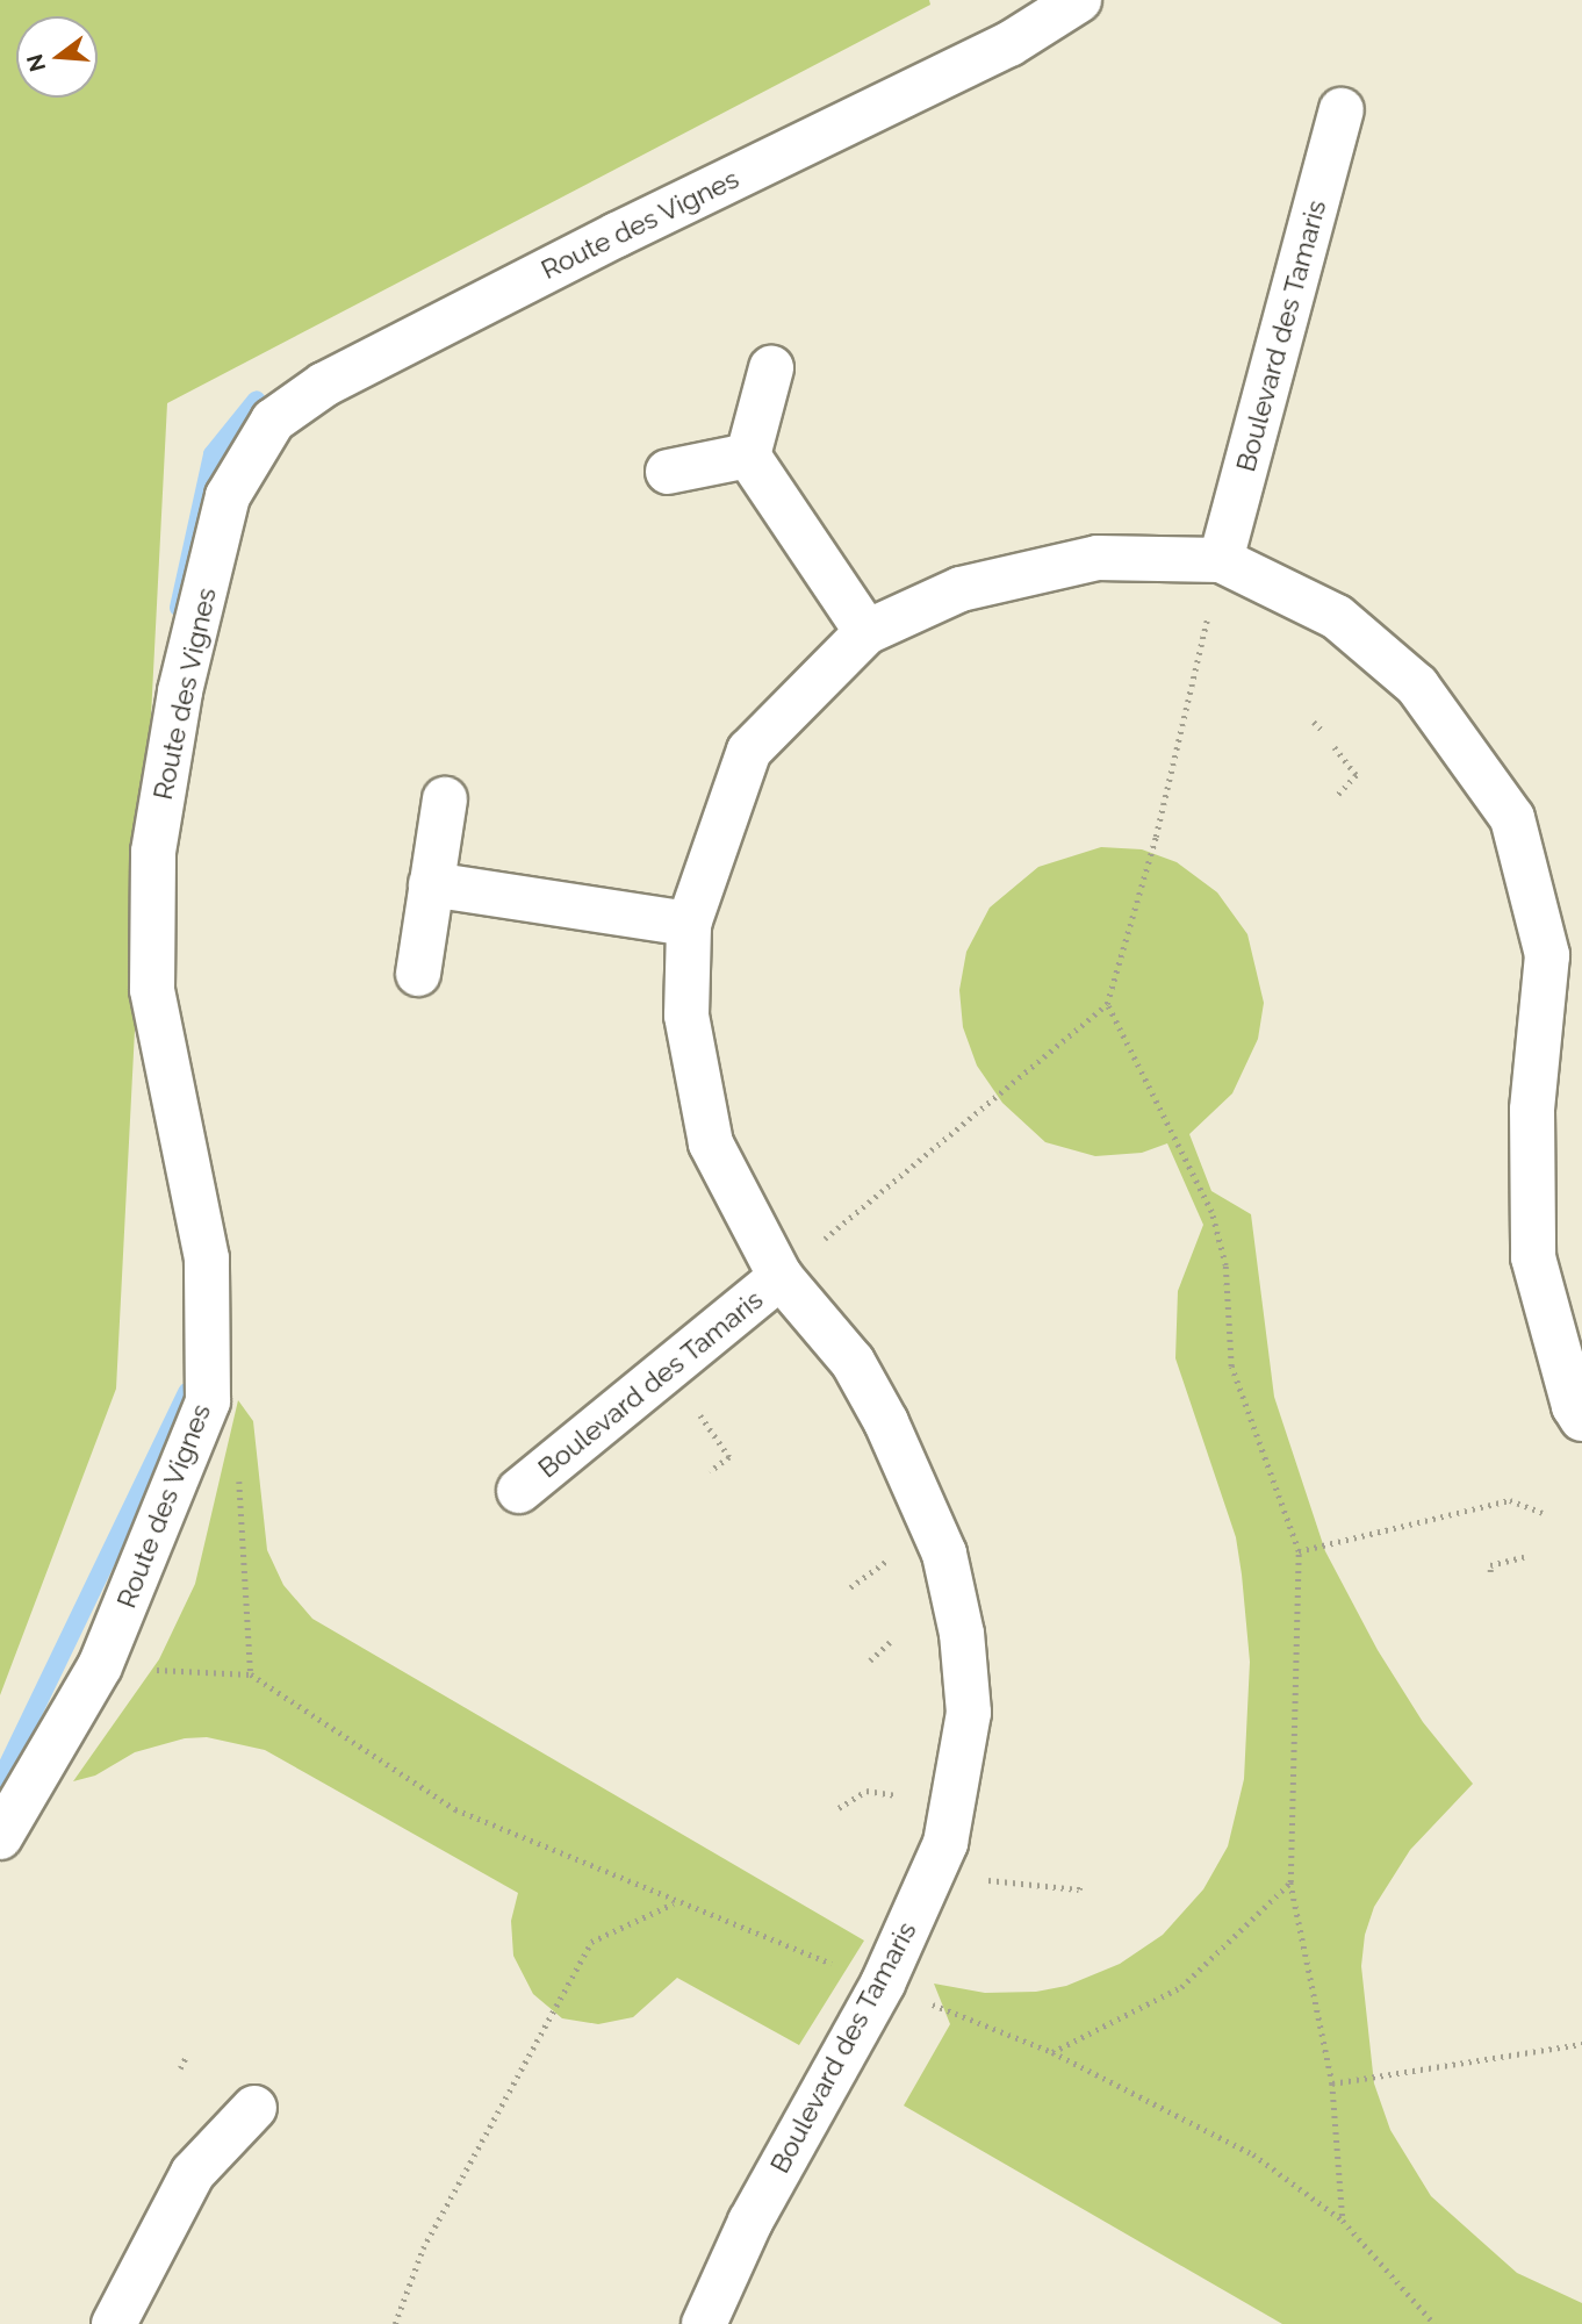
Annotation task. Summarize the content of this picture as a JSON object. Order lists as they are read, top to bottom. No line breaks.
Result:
{"streets":{"street":["Route des Vignes","Boulevard des Tamaris"]},"north":"left"}
